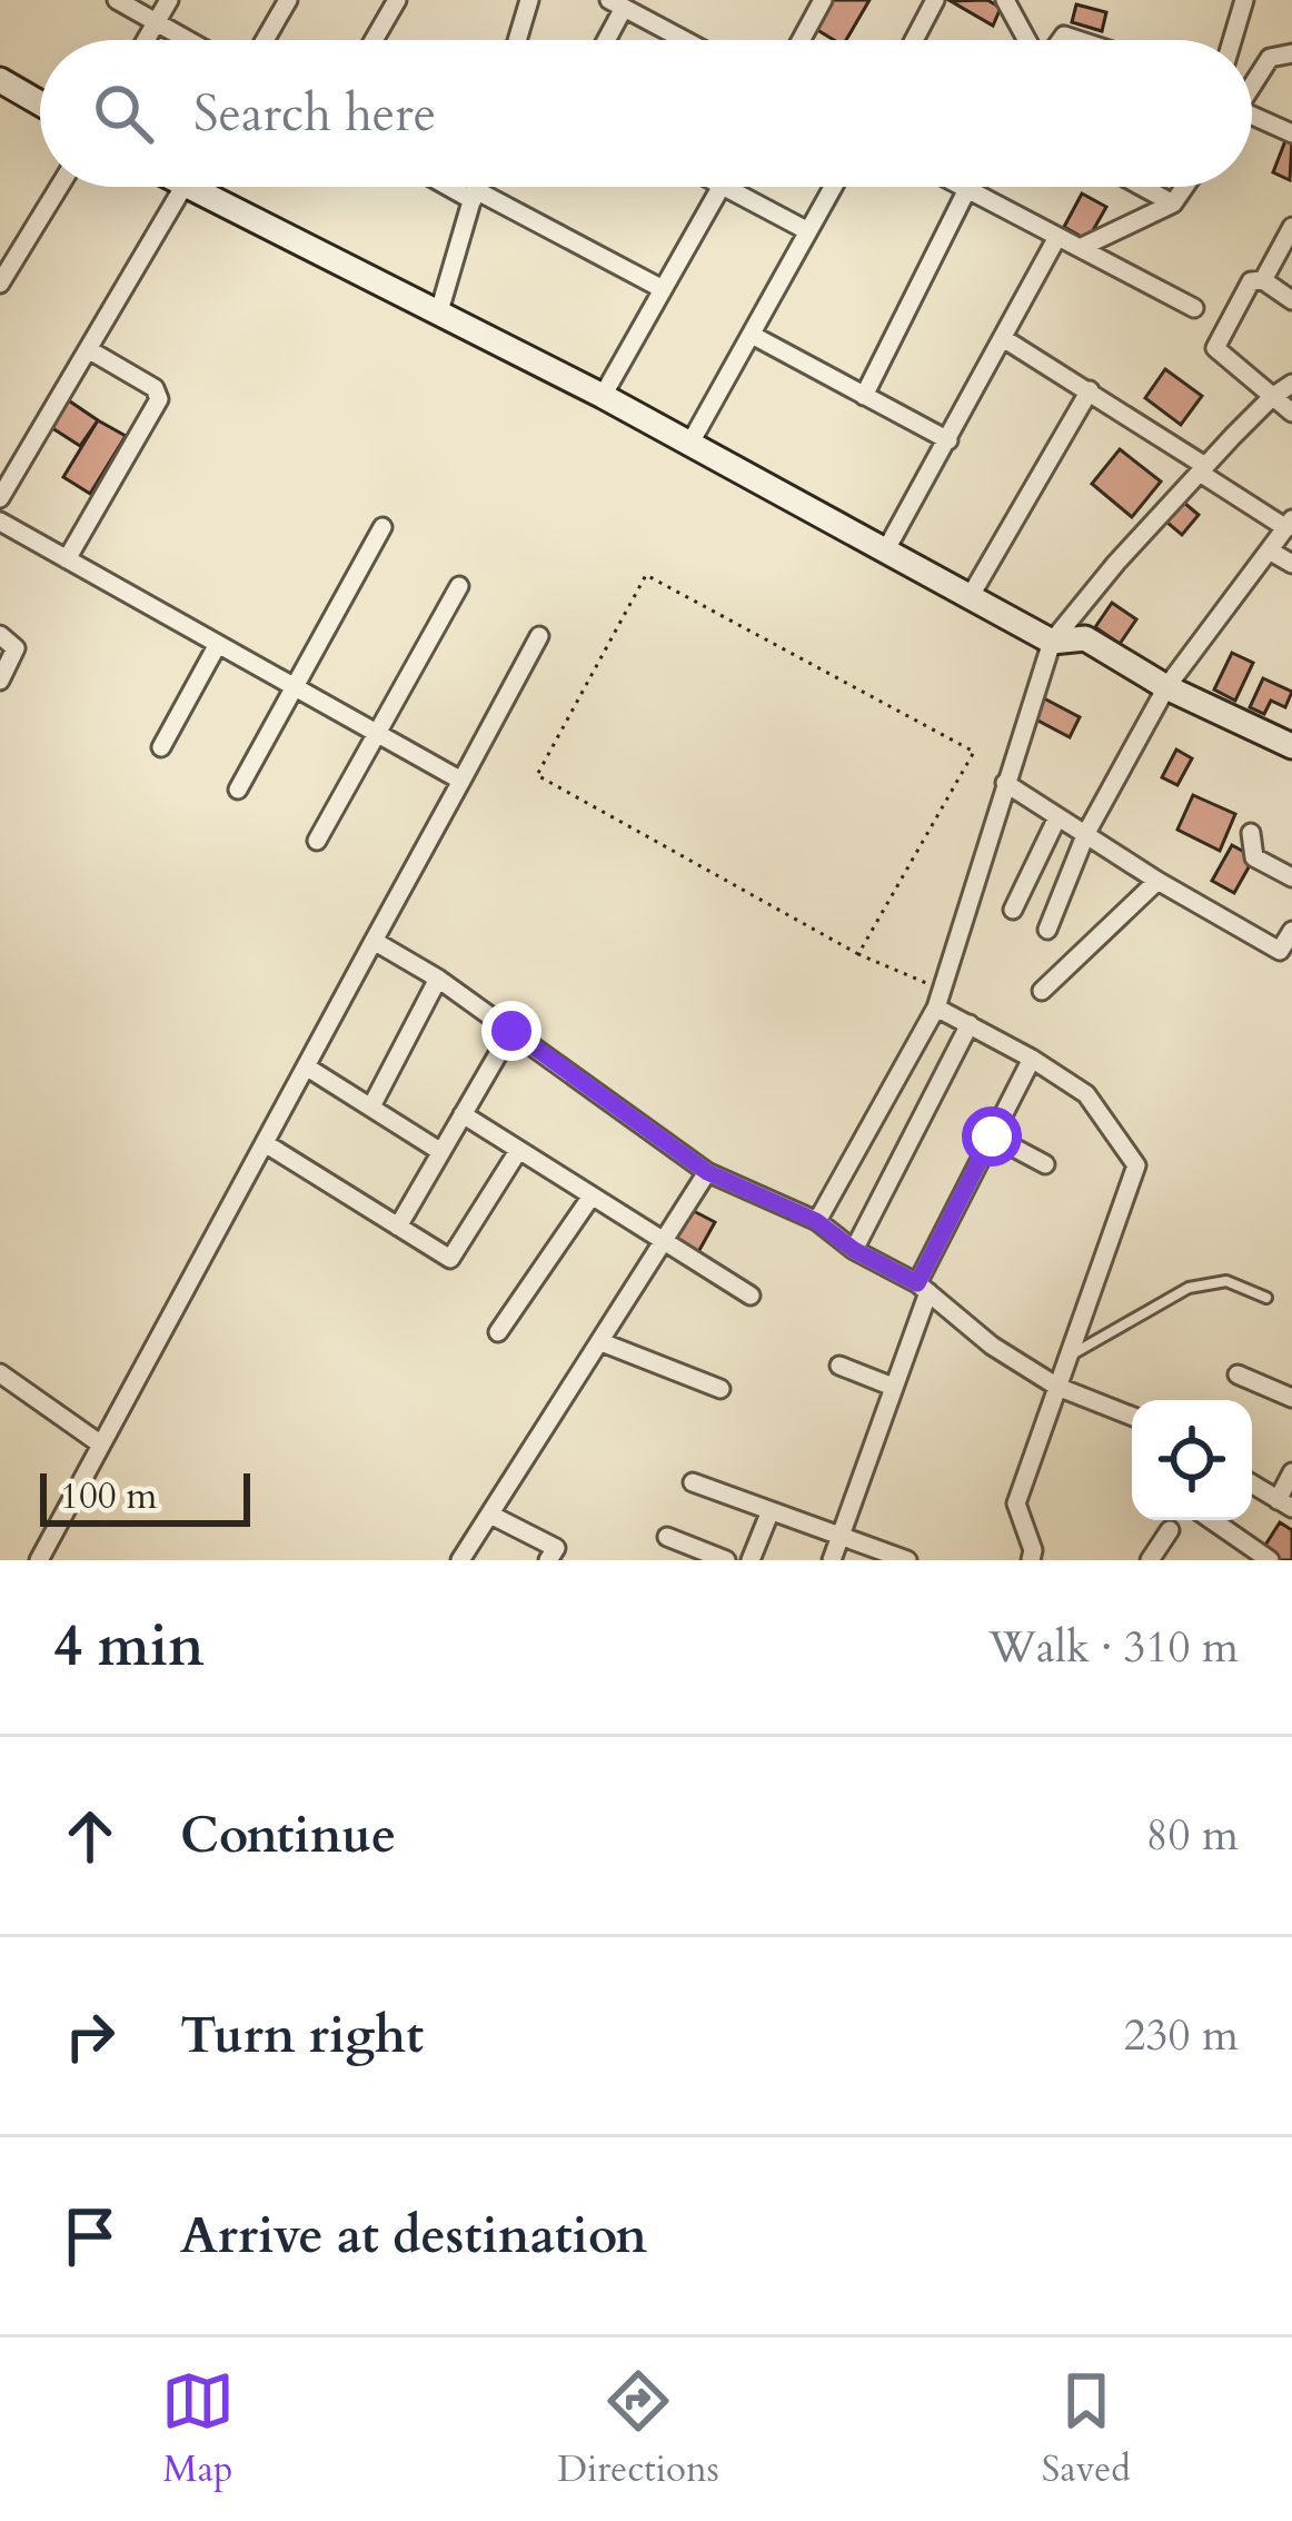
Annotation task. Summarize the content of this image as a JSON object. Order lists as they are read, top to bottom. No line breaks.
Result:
{"scale_bar":"100 m","page":{"search":"Search here","scale":"100 m","heading":["4 min","Walk · 310 m"],"list":[["Continue","80 m"],["Turn right","230 m"],"Arrive at destination"],"nav":["Map","Directions","Saved"]}}
